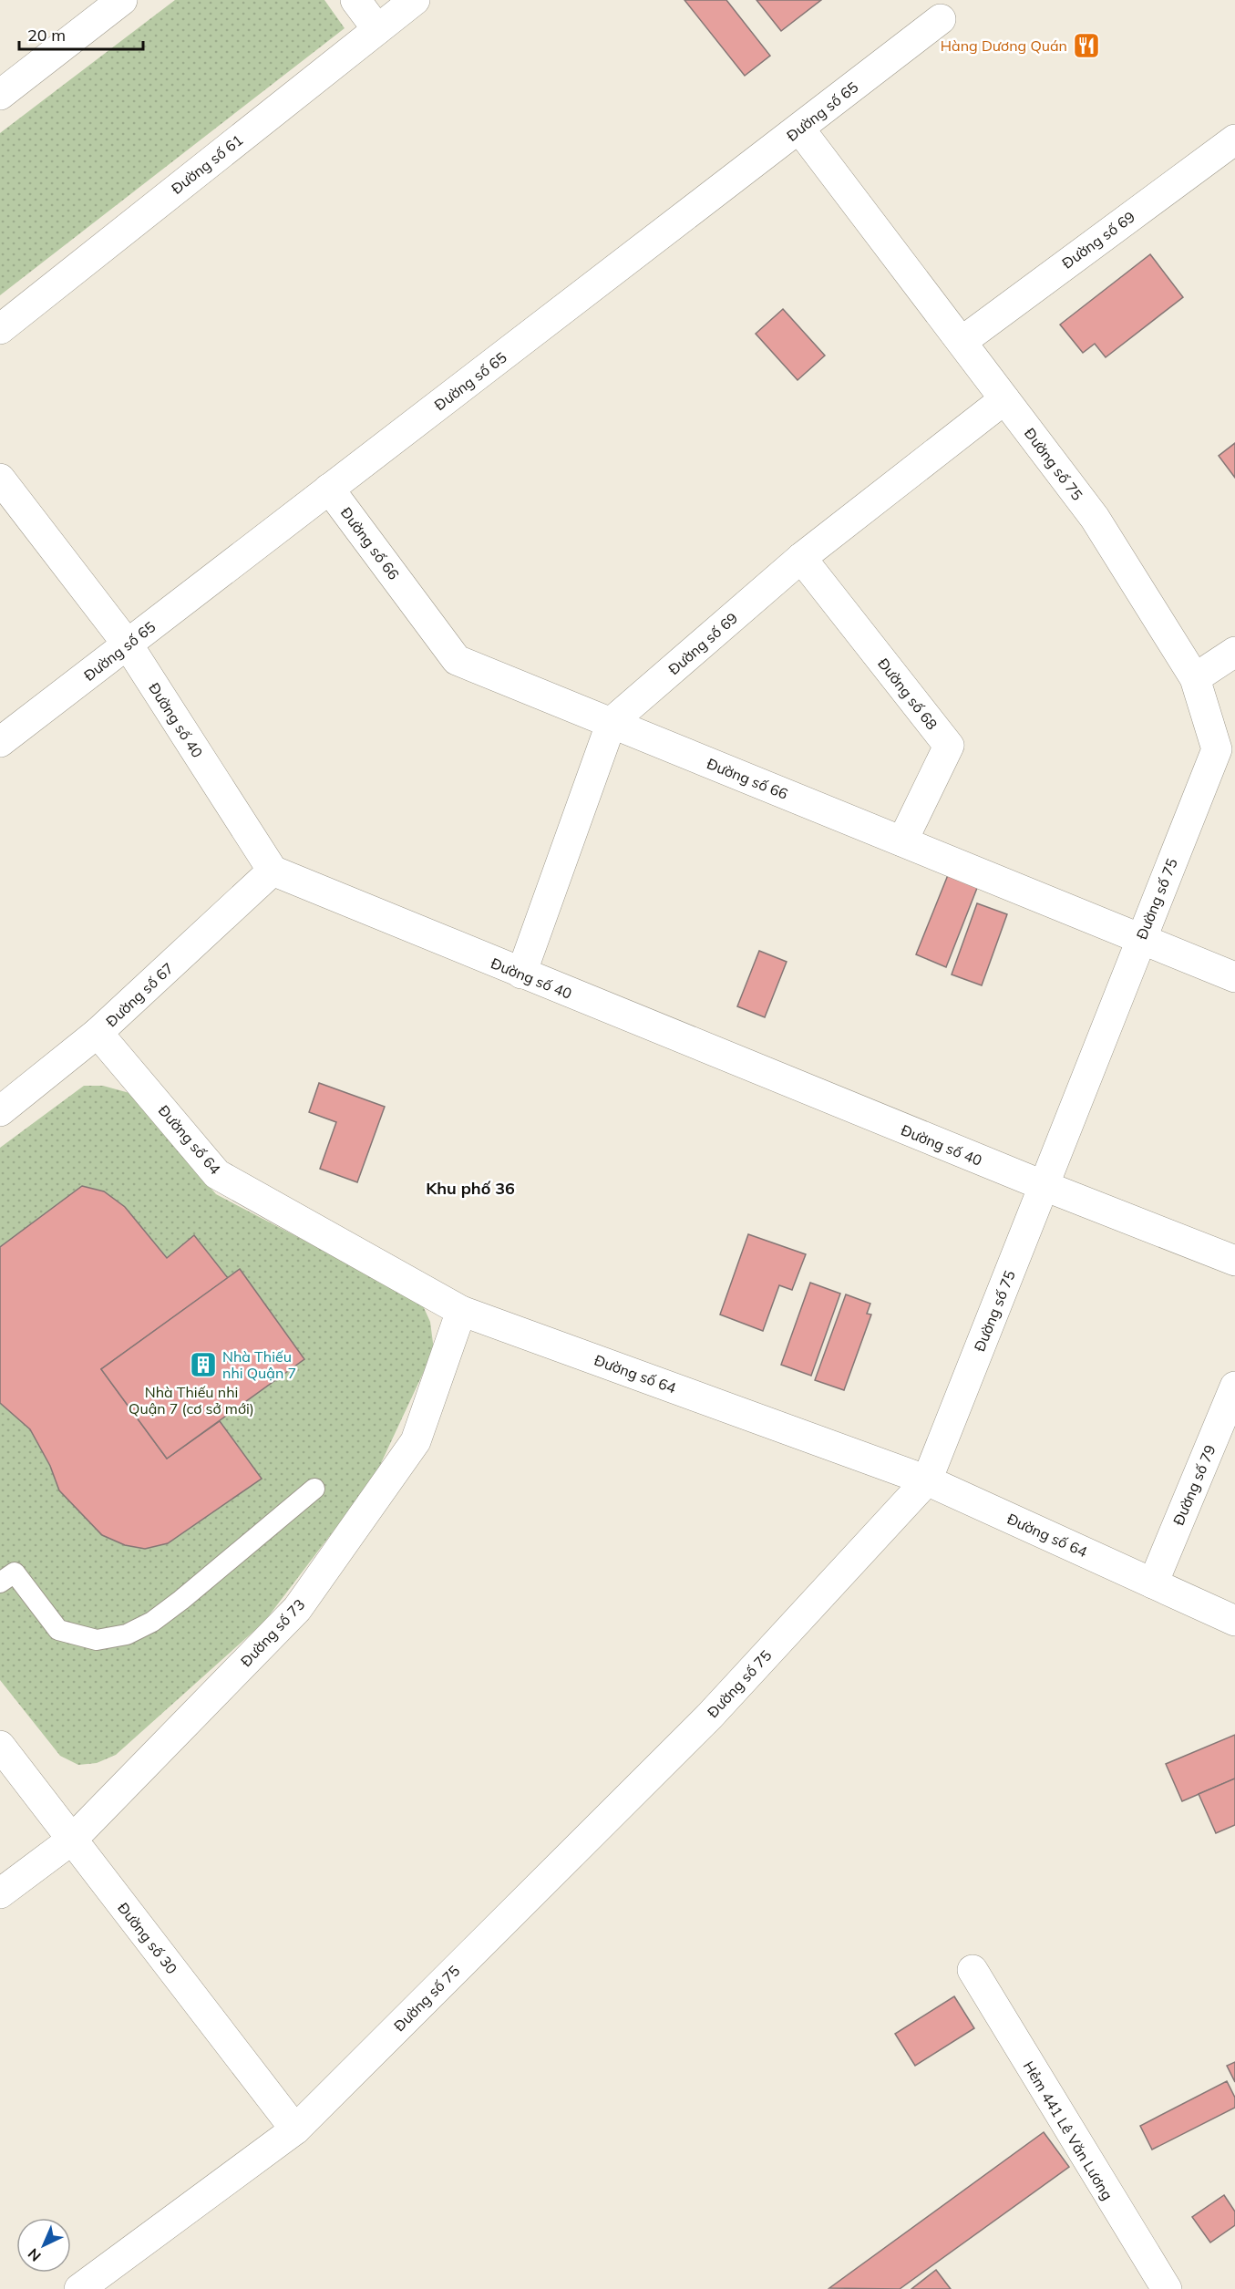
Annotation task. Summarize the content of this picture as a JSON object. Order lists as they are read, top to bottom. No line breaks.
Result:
{"streets":{"street":["Đường số 65","Đường số 61","Đường số 69","Đường số 75","Đường số 66","Đường số 68","Đường số 40","Đường số 67","Đường số 64","Đường số 79","Đường số 73","Đường số 30","Hẻm 441 Lê Văn Lương"]},"crossings":[["Đường số 65","Đường số 75"],["Đường số 65","Đường số 66"],["Đường số 65","Đường số 40"],["Đường số 69","Đường số 75"],["Đường số 69","Đường số 66"],["Đường số 69","Đường số 68"],["Đường số 69","Đường số 40"],["Đường số 75","Đường số 66"],["Đường số 75","Đường số 40"],["Đường số 75","Đường số 64"],["Đường số 75","Đường số 30"],["Đường số 66","Đường số 68"],["Đường số 40","Đường số 67"],["Đường số 67","Đường số 64"],["Đường số 64","Đường số 79"],["Đường số 64","Đường số 73"],["Đường số 73","Đường số 30"]],"districts":["Khu phố 36"],"parks":["Nhà Thiếu nhi Quận 7 (cơ sở mới)"],"places":{"restaurant":["Hàng Dương Quán"],"building":["Nhà Thiếu nhi Quận 7"]},"scale_bar":"20 m","north":"bottom left"}
